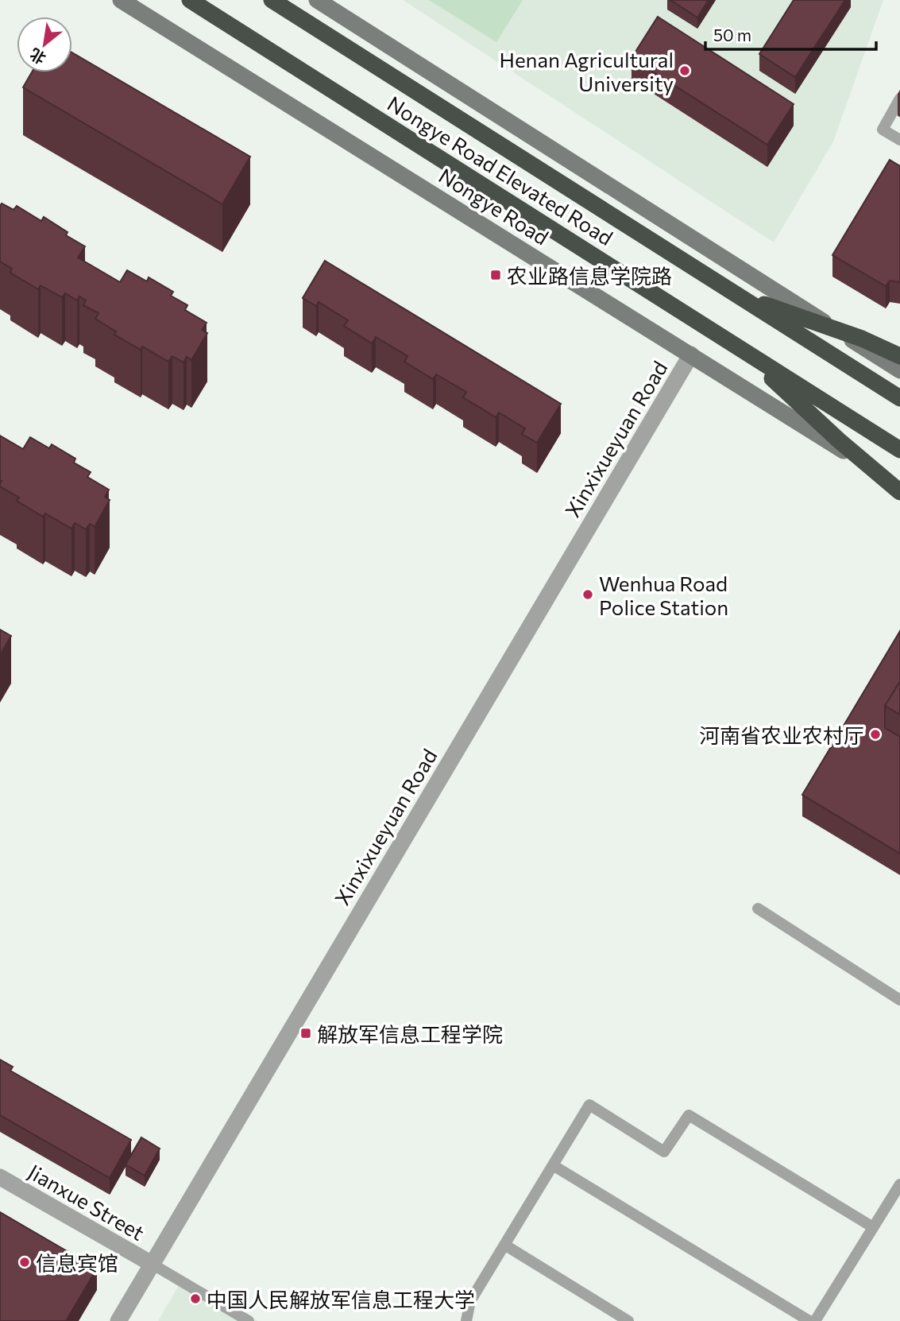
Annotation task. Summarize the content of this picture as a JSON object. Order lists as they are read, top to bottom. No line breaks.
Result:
{"streets":{"highway":["Nongye Road Elevated Road"],"street":["Nongye Road","Xinxixueyuan Road","Jianxue Street"]},"crossings":[["Nongye Road","Xinxixueyuan Road"],["Xinxixueyuan Road","Jianxue Street"]],"places":{"other":["Henan Agricultural University","Wenhua Road Police Station","河南省农业农村厅","信息宾馆","中国人民解放军信息工程大学"],"transit":["农业路信息学院路","解放军信息工程学院"]},"scale_bar":"50 m","north":"bottom left"}
